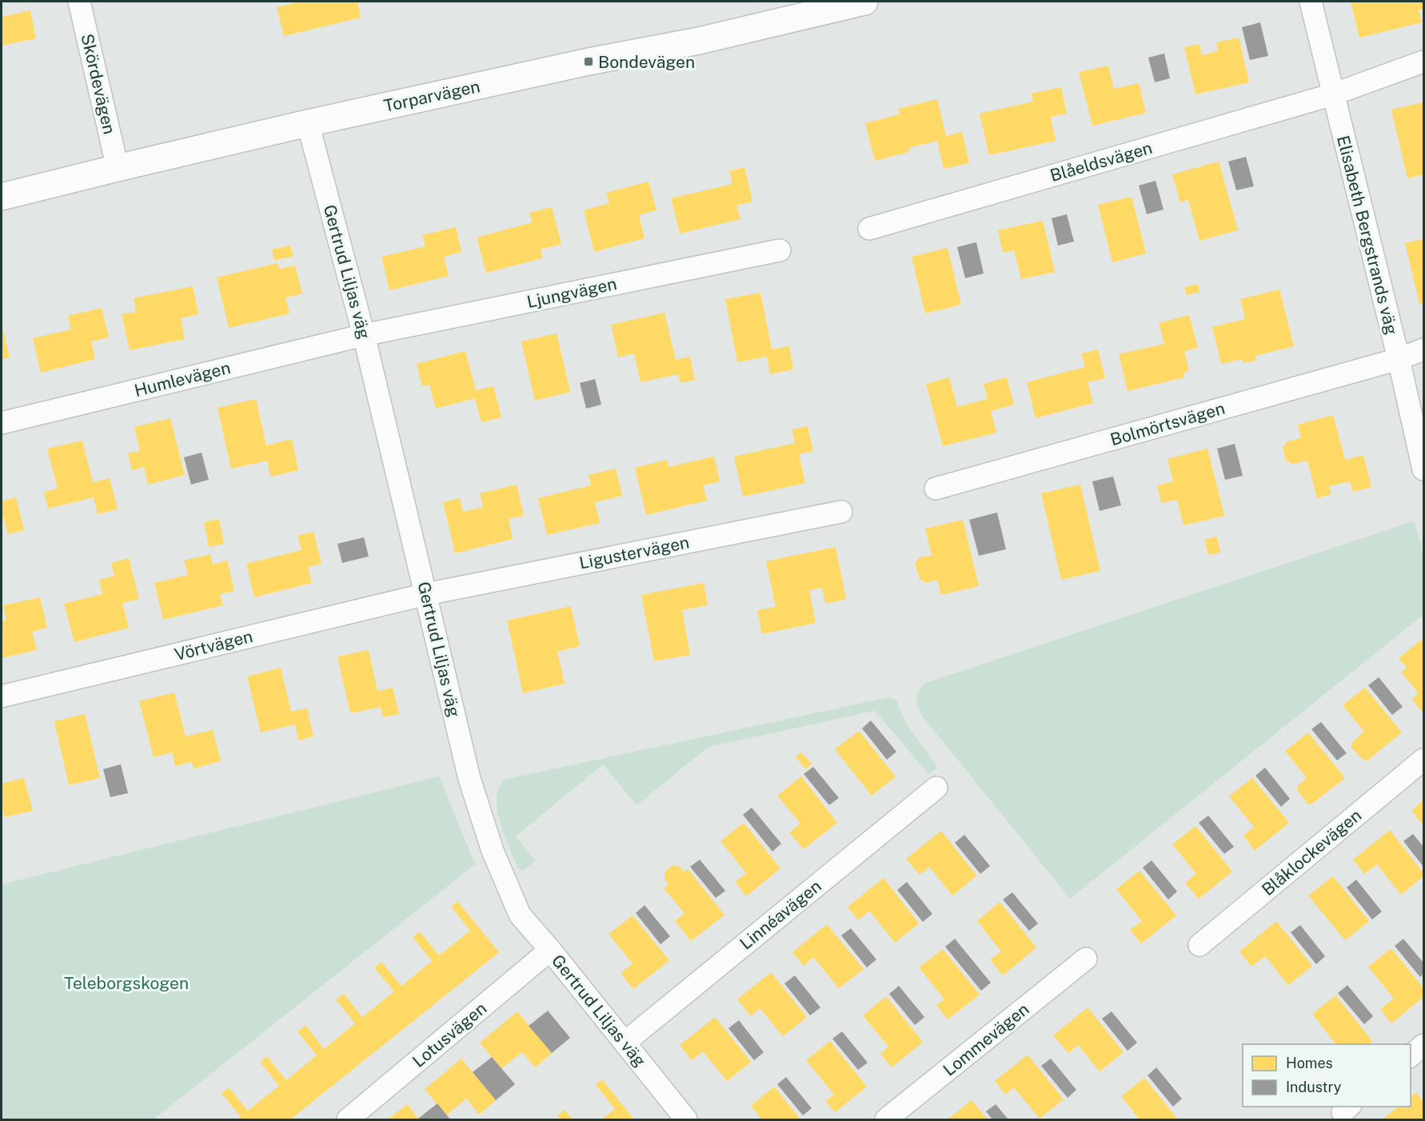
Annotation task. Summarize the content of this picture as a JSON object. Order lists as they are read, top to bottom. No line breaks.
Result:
{"streets":{"street":["Skördevägen","Torparvägen","Blåeldsvägen","Elisabeth Bergstrands väg","Gertrud Liljas väg","Ljungvägen","Humlevägen","Bolmörtsvägen","Ligustervägen","Vörtvägen","Blåklockevägen","Linnéavägen","Lotusvägen","Lommevägen"]},"crossings":[["Skördevägen","Torparvägen"],["Torparvägen","Gertrud Liljas väg"],["Blåeldsvägen","Elisabeth Bergstrands väg"],["Elisabeth Bergstrands väg","Bolmörtsvägen"],["Gertrud Liljas väg","Ljungvägen"],["Gertrud Liljas väg","Humlevägen"],["Gertrud Liljas väg","Ligustervägen"],["Gertrud Liljas väg","Vörtvägen"],["Gertrud Liljas väg","Linnéavägen"],["Gertrud Liljas väg","Lotusvägen"],["Ljungvägen","Humlevägen"],["Ligustervägen","Vörtvägen"]],"parks":["Teleborgskogen"],"places":{"transit":["Bondevägen"]},"legend":["Homes","Industry"]}
